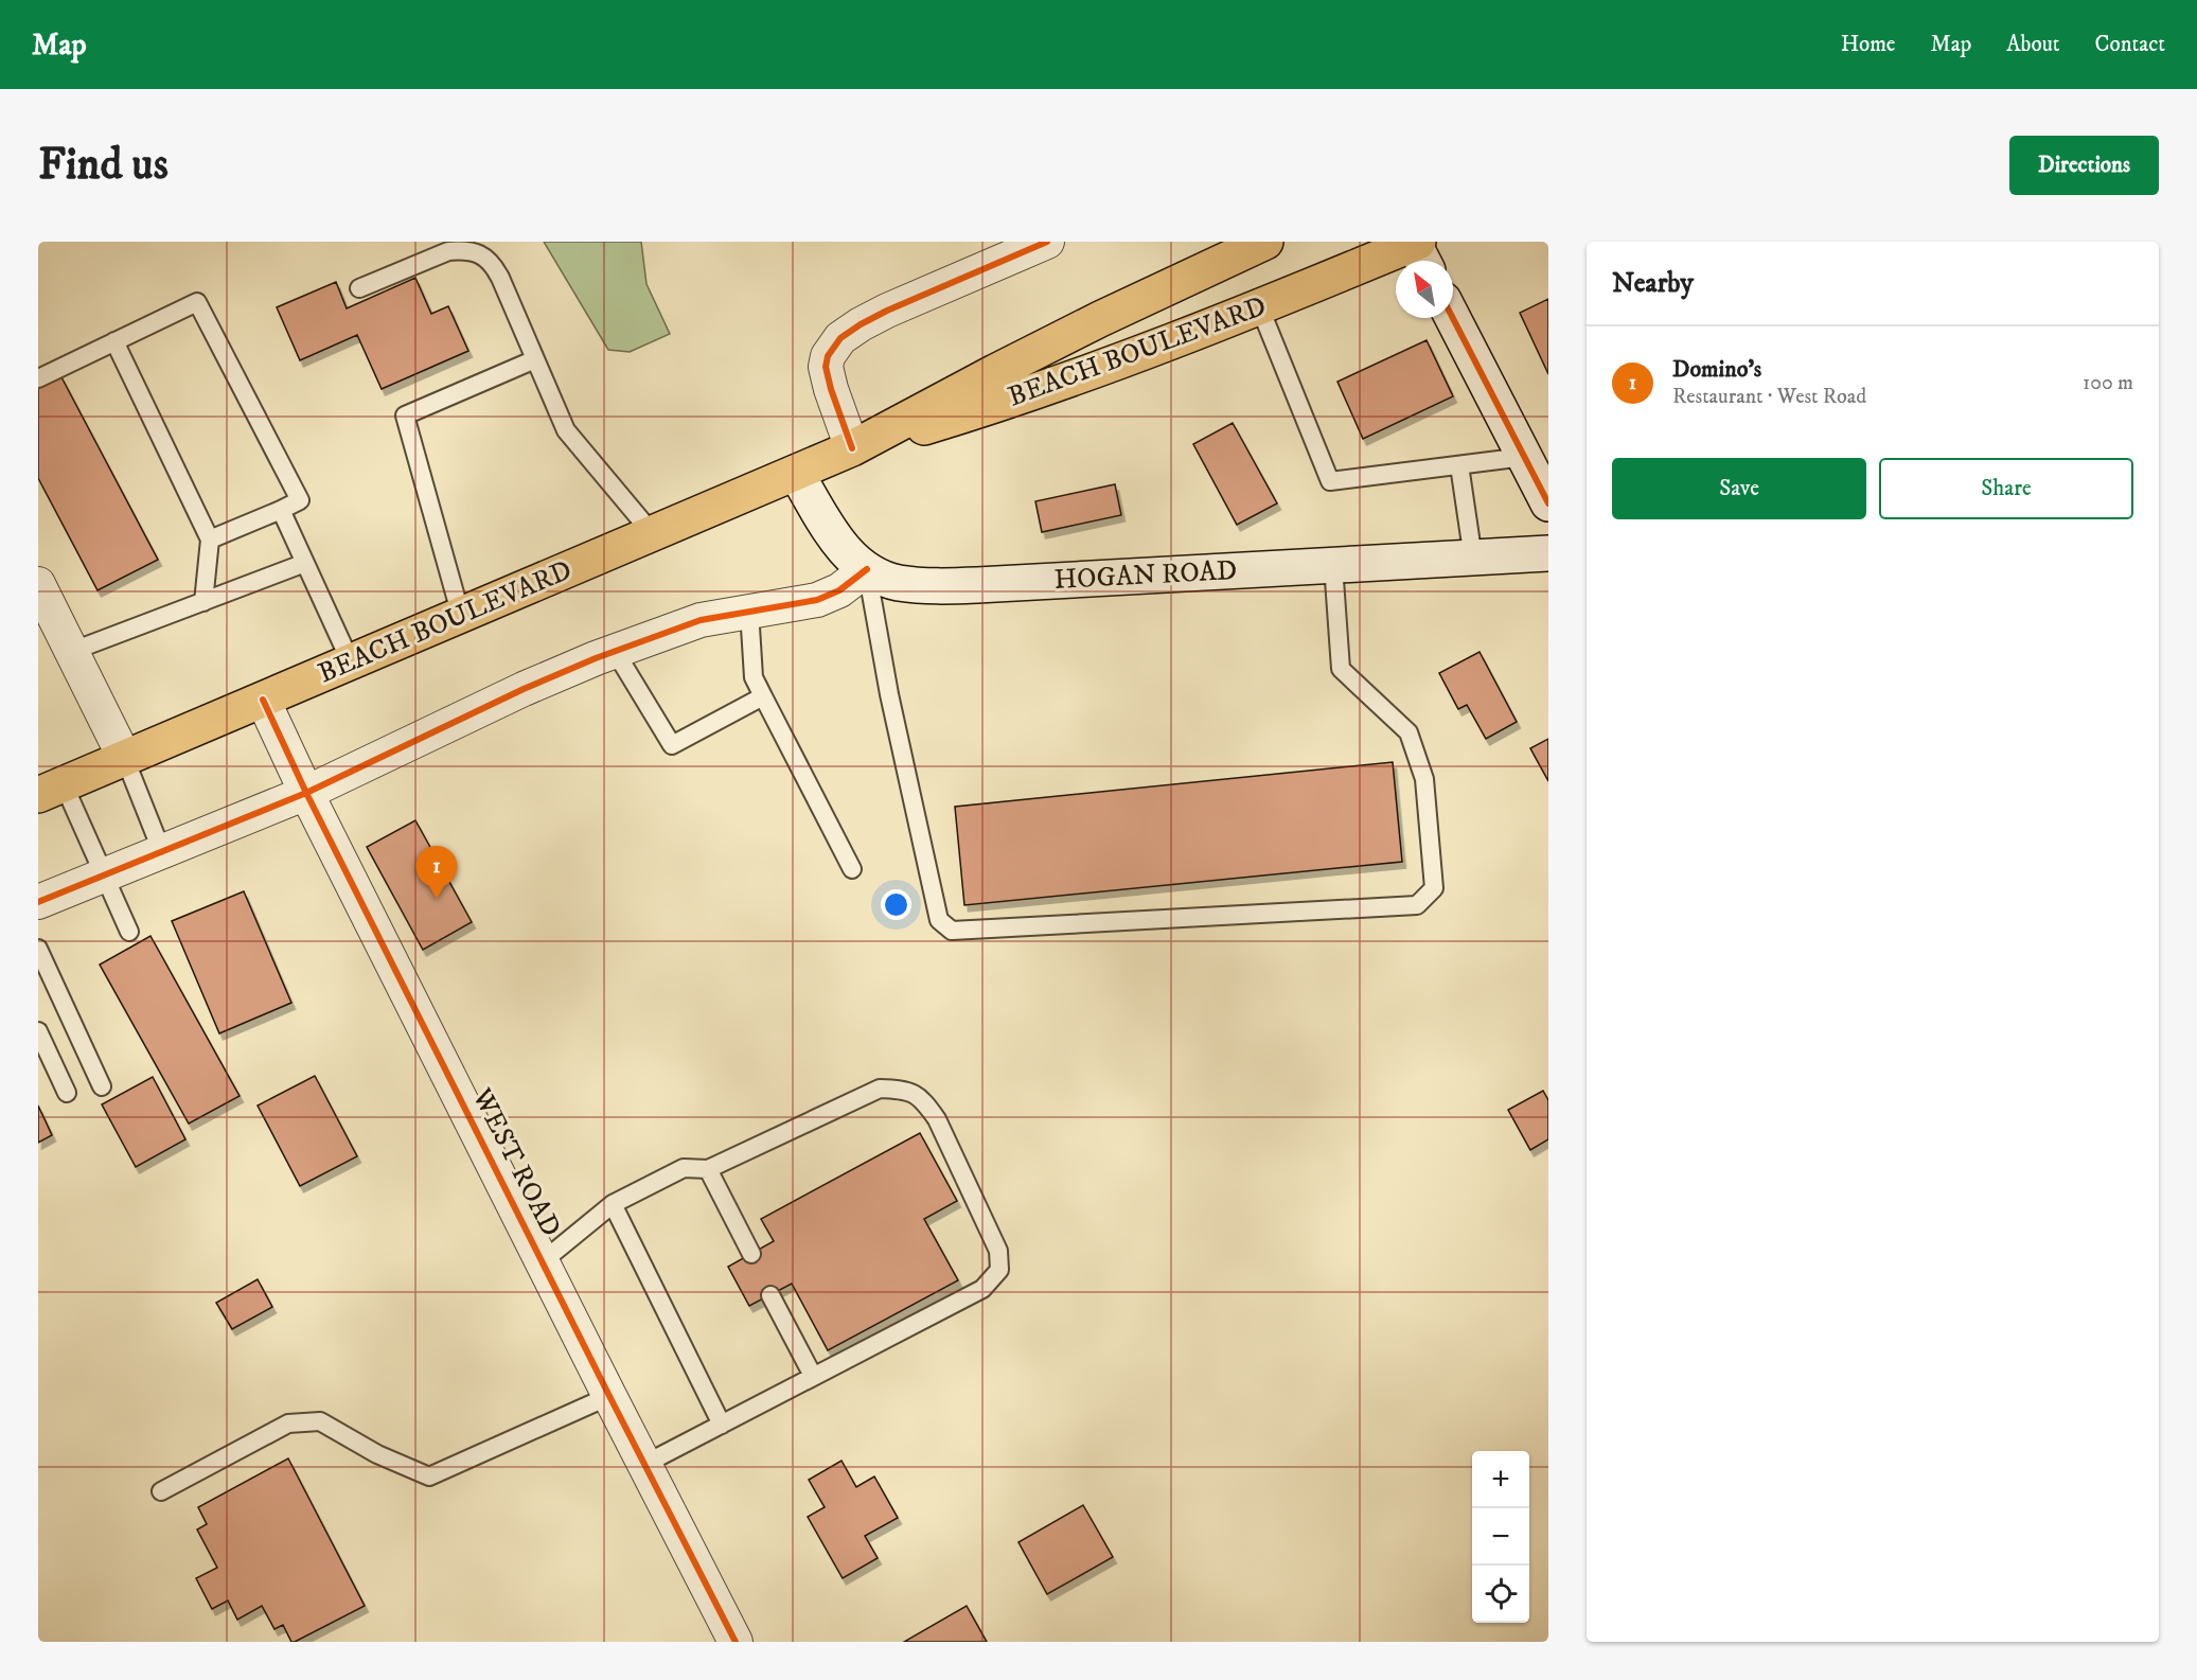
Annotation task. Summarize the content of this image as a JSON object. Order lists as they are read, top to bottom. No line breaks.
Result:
{"streets":{"highway":["BEACH BOULEVARD"],"main road":["HOGAN ROAD"],"street":["WEST ROAD"]},"crossings":[["BEACH BOULEVARD","HOGAN ROAD"],["BEACH BOULEVARD","WEST ROAD"]],"north":"top left","page":{"header":"Map","nav":["Home","Map","About","Contact"],"buttons":["Directions",["Save","Share"]],"title":"Find us","heading":"Nearby","list":[{"mark":"1","name":"Domino's","note":"Restaurant · West Road","value":"100 m"}],"pins":"1","map_buttons":["+","−"]}}
